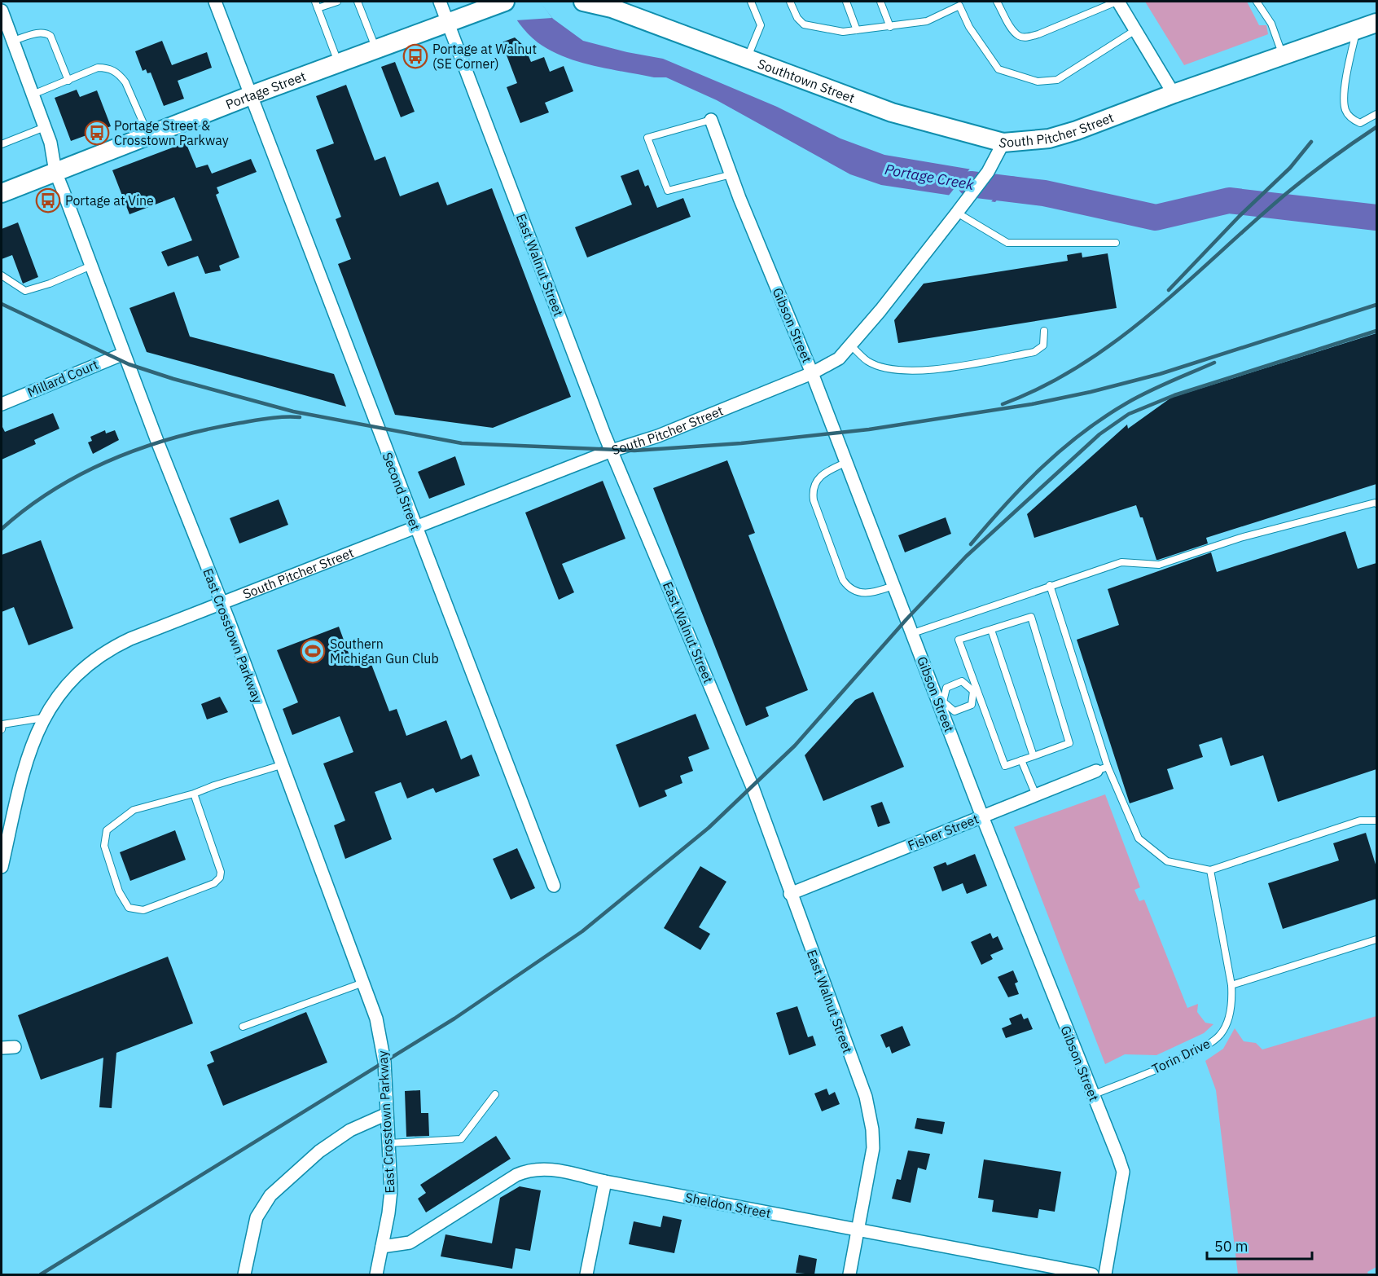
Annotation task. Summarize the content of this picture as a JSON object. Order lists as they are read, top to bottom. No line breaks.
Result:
{"streets":{"main road":["Southtown Street","Portage Street","South Pitcher Street"],"street":["East Walnut Street","Gibson Street","Millard Court","Second Street","East Crosstown Parkway","Fisher Street","Sheldon Street"],"lane":["Torin Drive"]},"crossings":[["Southtown Street","South Pitcher Street"],["Portage Street","East Walnut Street"],["Portage Street","Second Street"],["Portage Street","East Crosstown Parkway"],["South Pitcher Street","East Walnut Street"],["South Pitcher Street","Gibson Street"],["South Pitcher Street","Second Street"],["South Pitcher Street","East Crosstown Parkway"],["East Walnut Street","Fisher Street"],["East Walnut Street","Sheldon Street"],["Gibson Street","Fisher Street"],["Gibson Street","Torin Drive"],["Millard Court","East Crosstown Parkway"],["East Crosstown Parkway","Sheldon Street"]],"water":["Portage Creek"],"places":{"bus stop":["Portage at Walnut (SE Corner)","Portage Street & Crosstown Parkway","Portage at Vine"],"sports":["Southern Michigan Gun Club"]},"scale_bar":"50 m"}
